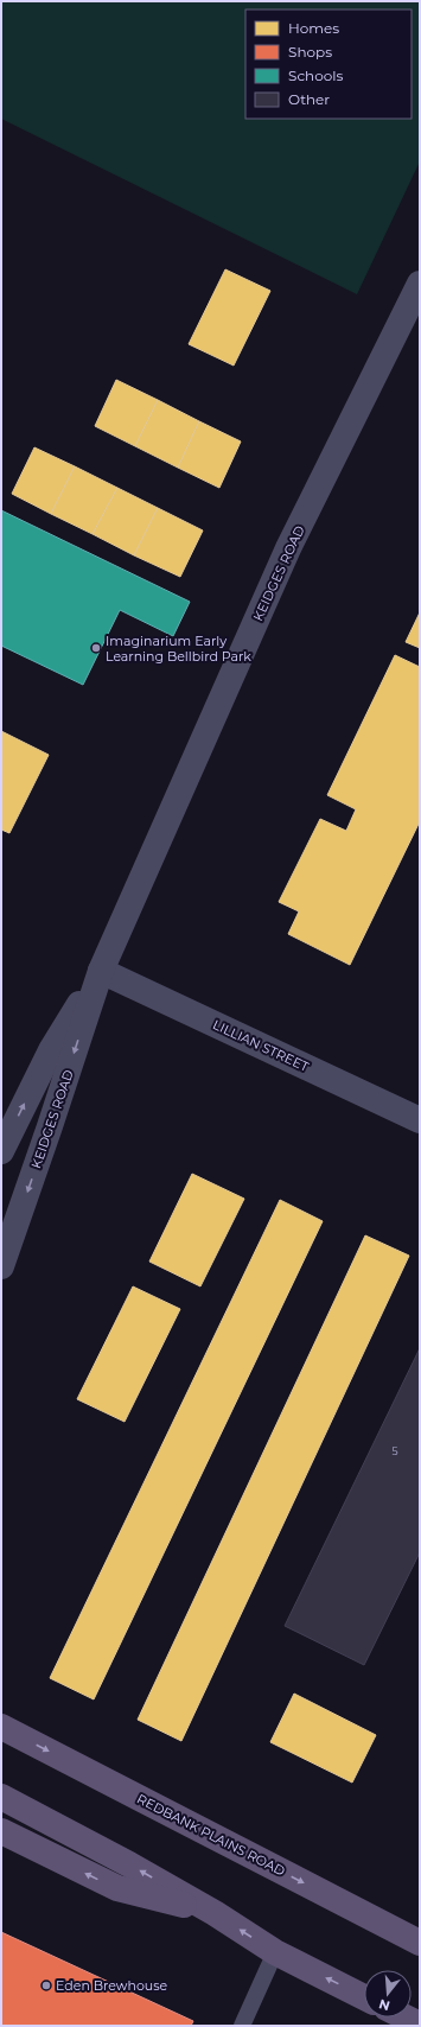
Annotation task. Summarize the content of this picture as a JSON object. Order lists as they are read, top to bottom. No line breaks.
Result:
{"streets":{"main road":["REDBANK PLAINS ROAD"],"street":["KEIDGES ROAD","LILLIAN STREET"]},"crossings":[["KEIDGES ROAD","LILLIAN STREET"]],"places":["Imaginarium Early Learning Bellbird Park","Eden Brewhouse"],"house_numbers":["5"],"legend":["Homes","Shops","Schools","Other"],"north":"bottom"}
